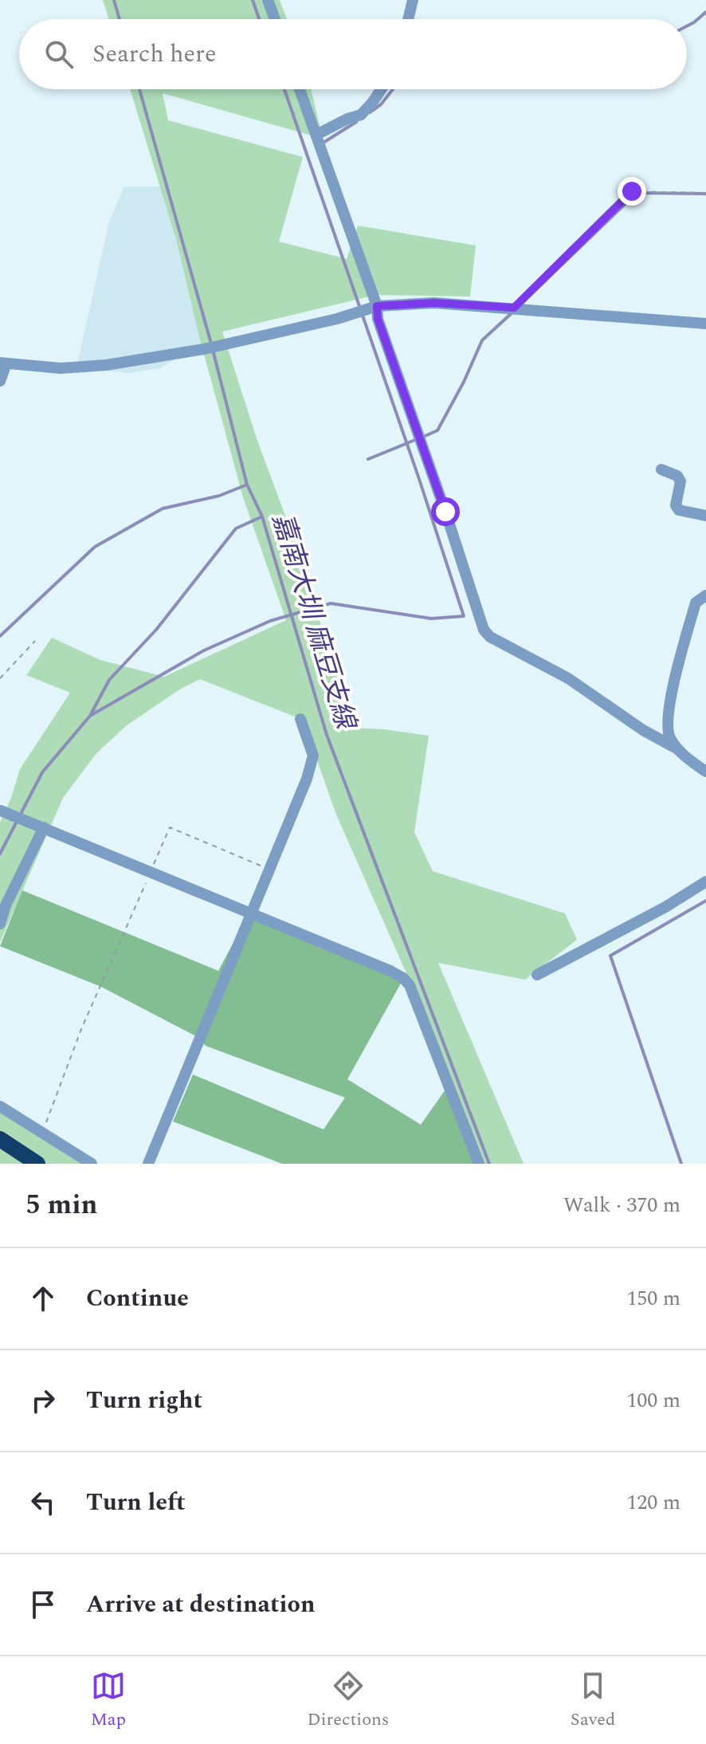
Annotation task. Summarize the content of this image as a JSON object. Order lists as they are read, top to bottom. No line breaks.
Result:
{"water":["嘉南大圳 麻豆支線"],"page":{"search":"Search here","heading":["5 min","Walk · 370 m"],"list":[["Continue","150 m"],["Turn right","100 m"],["Turn left","120 m"],"Arrive at destination"],"nav":["Map","Directions","Saved"]}}
